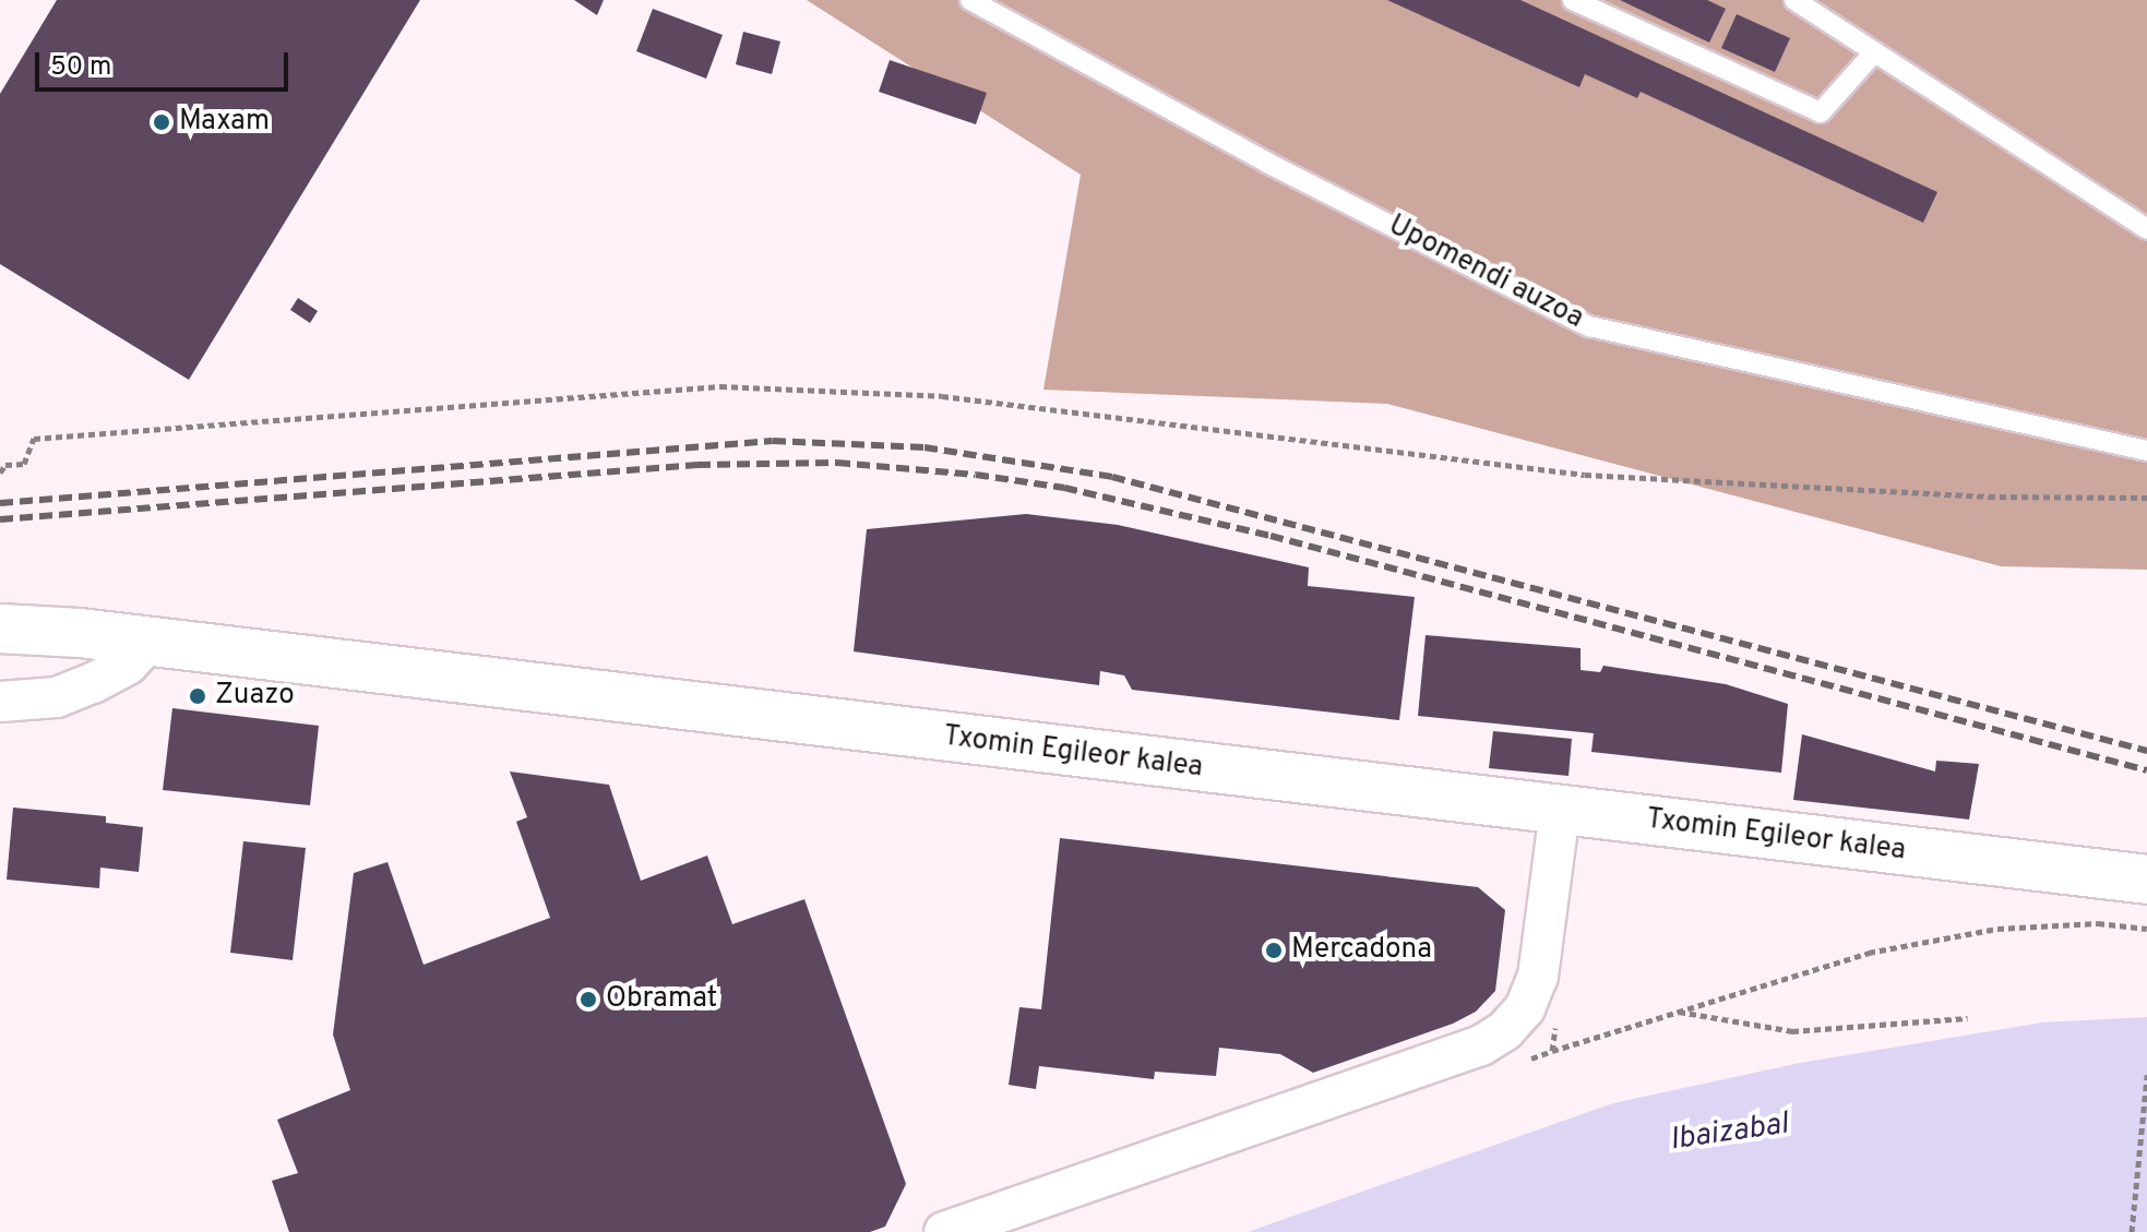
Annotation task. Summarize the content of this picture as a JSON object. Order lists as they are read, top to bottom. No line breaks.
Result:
{"streets":{"street":["Txomin Egileor kalea"],"lane":["Upomendi auzoa"]},"water":["Ibaizabal"],"places":["Maxam","Zuazo","Mercadona","Obramat"],"scale_bar":"50 m"}
